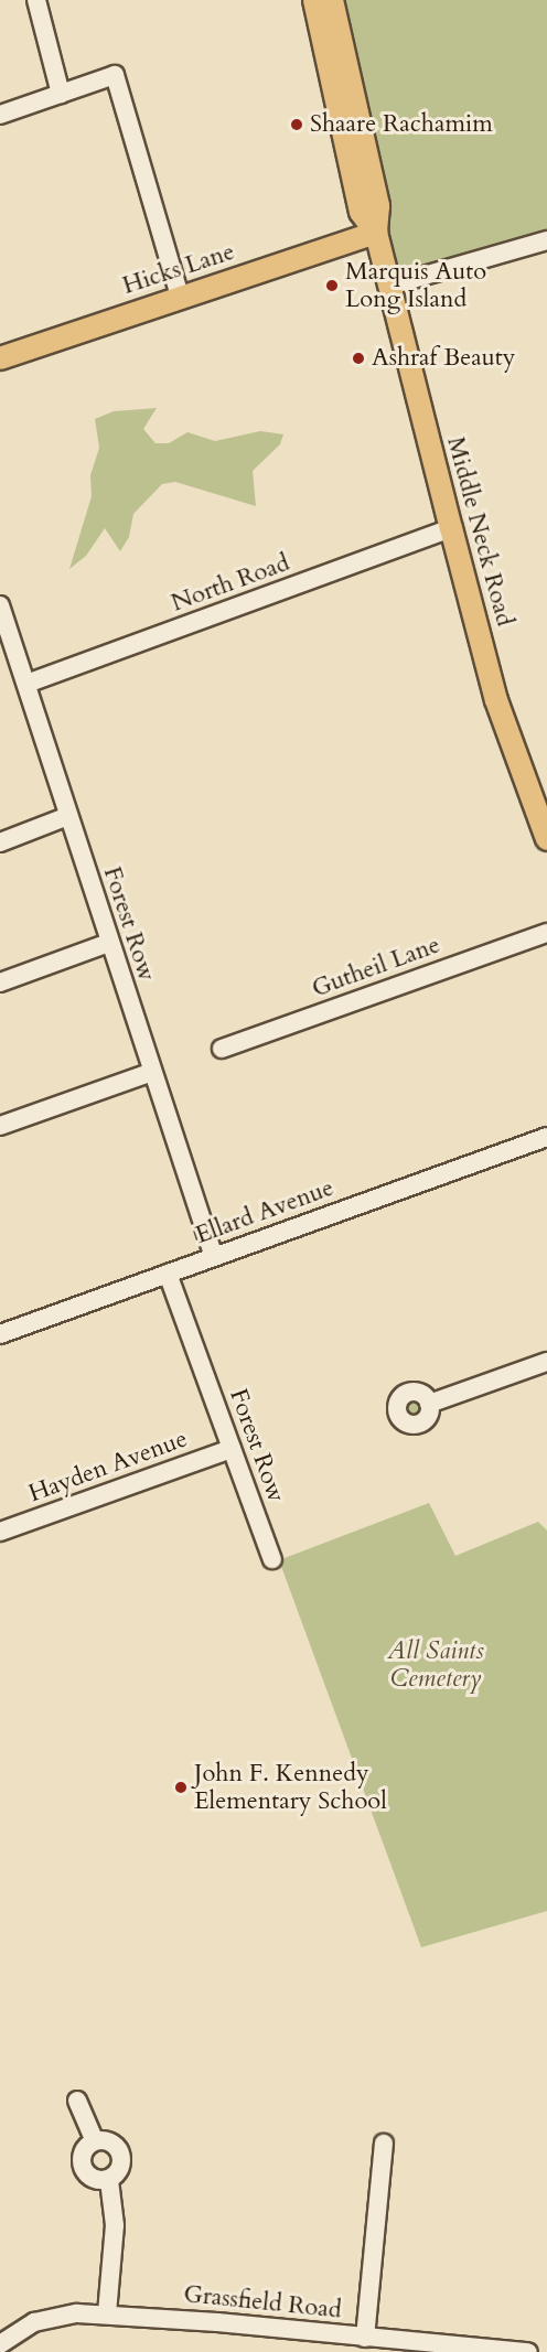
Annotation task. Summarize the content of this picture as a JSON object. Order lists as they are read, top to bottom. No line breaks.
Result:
{"streets":{"main road":["Hicks Lane","Middle Neck Road"],"street":["North Road","Forest Row","Gutheil Lane","Ellard Avenue","Hayden Avenue","Grassfield Road"]},"crossings":[["Hicks Lane","Middle Neck Road"],["Middle Neck Road","North Road"],["North Road","Forest Row"],["Forest Row","Ellard Avenue"],["Forest Row","Hayden Avenue"]],"parks":["All Saints Cemetery"],"places":["Shaare Rachamim","Marquis Auto Long Island","Ashraf Beauty","John F. Kennedy Elementary School"]}
